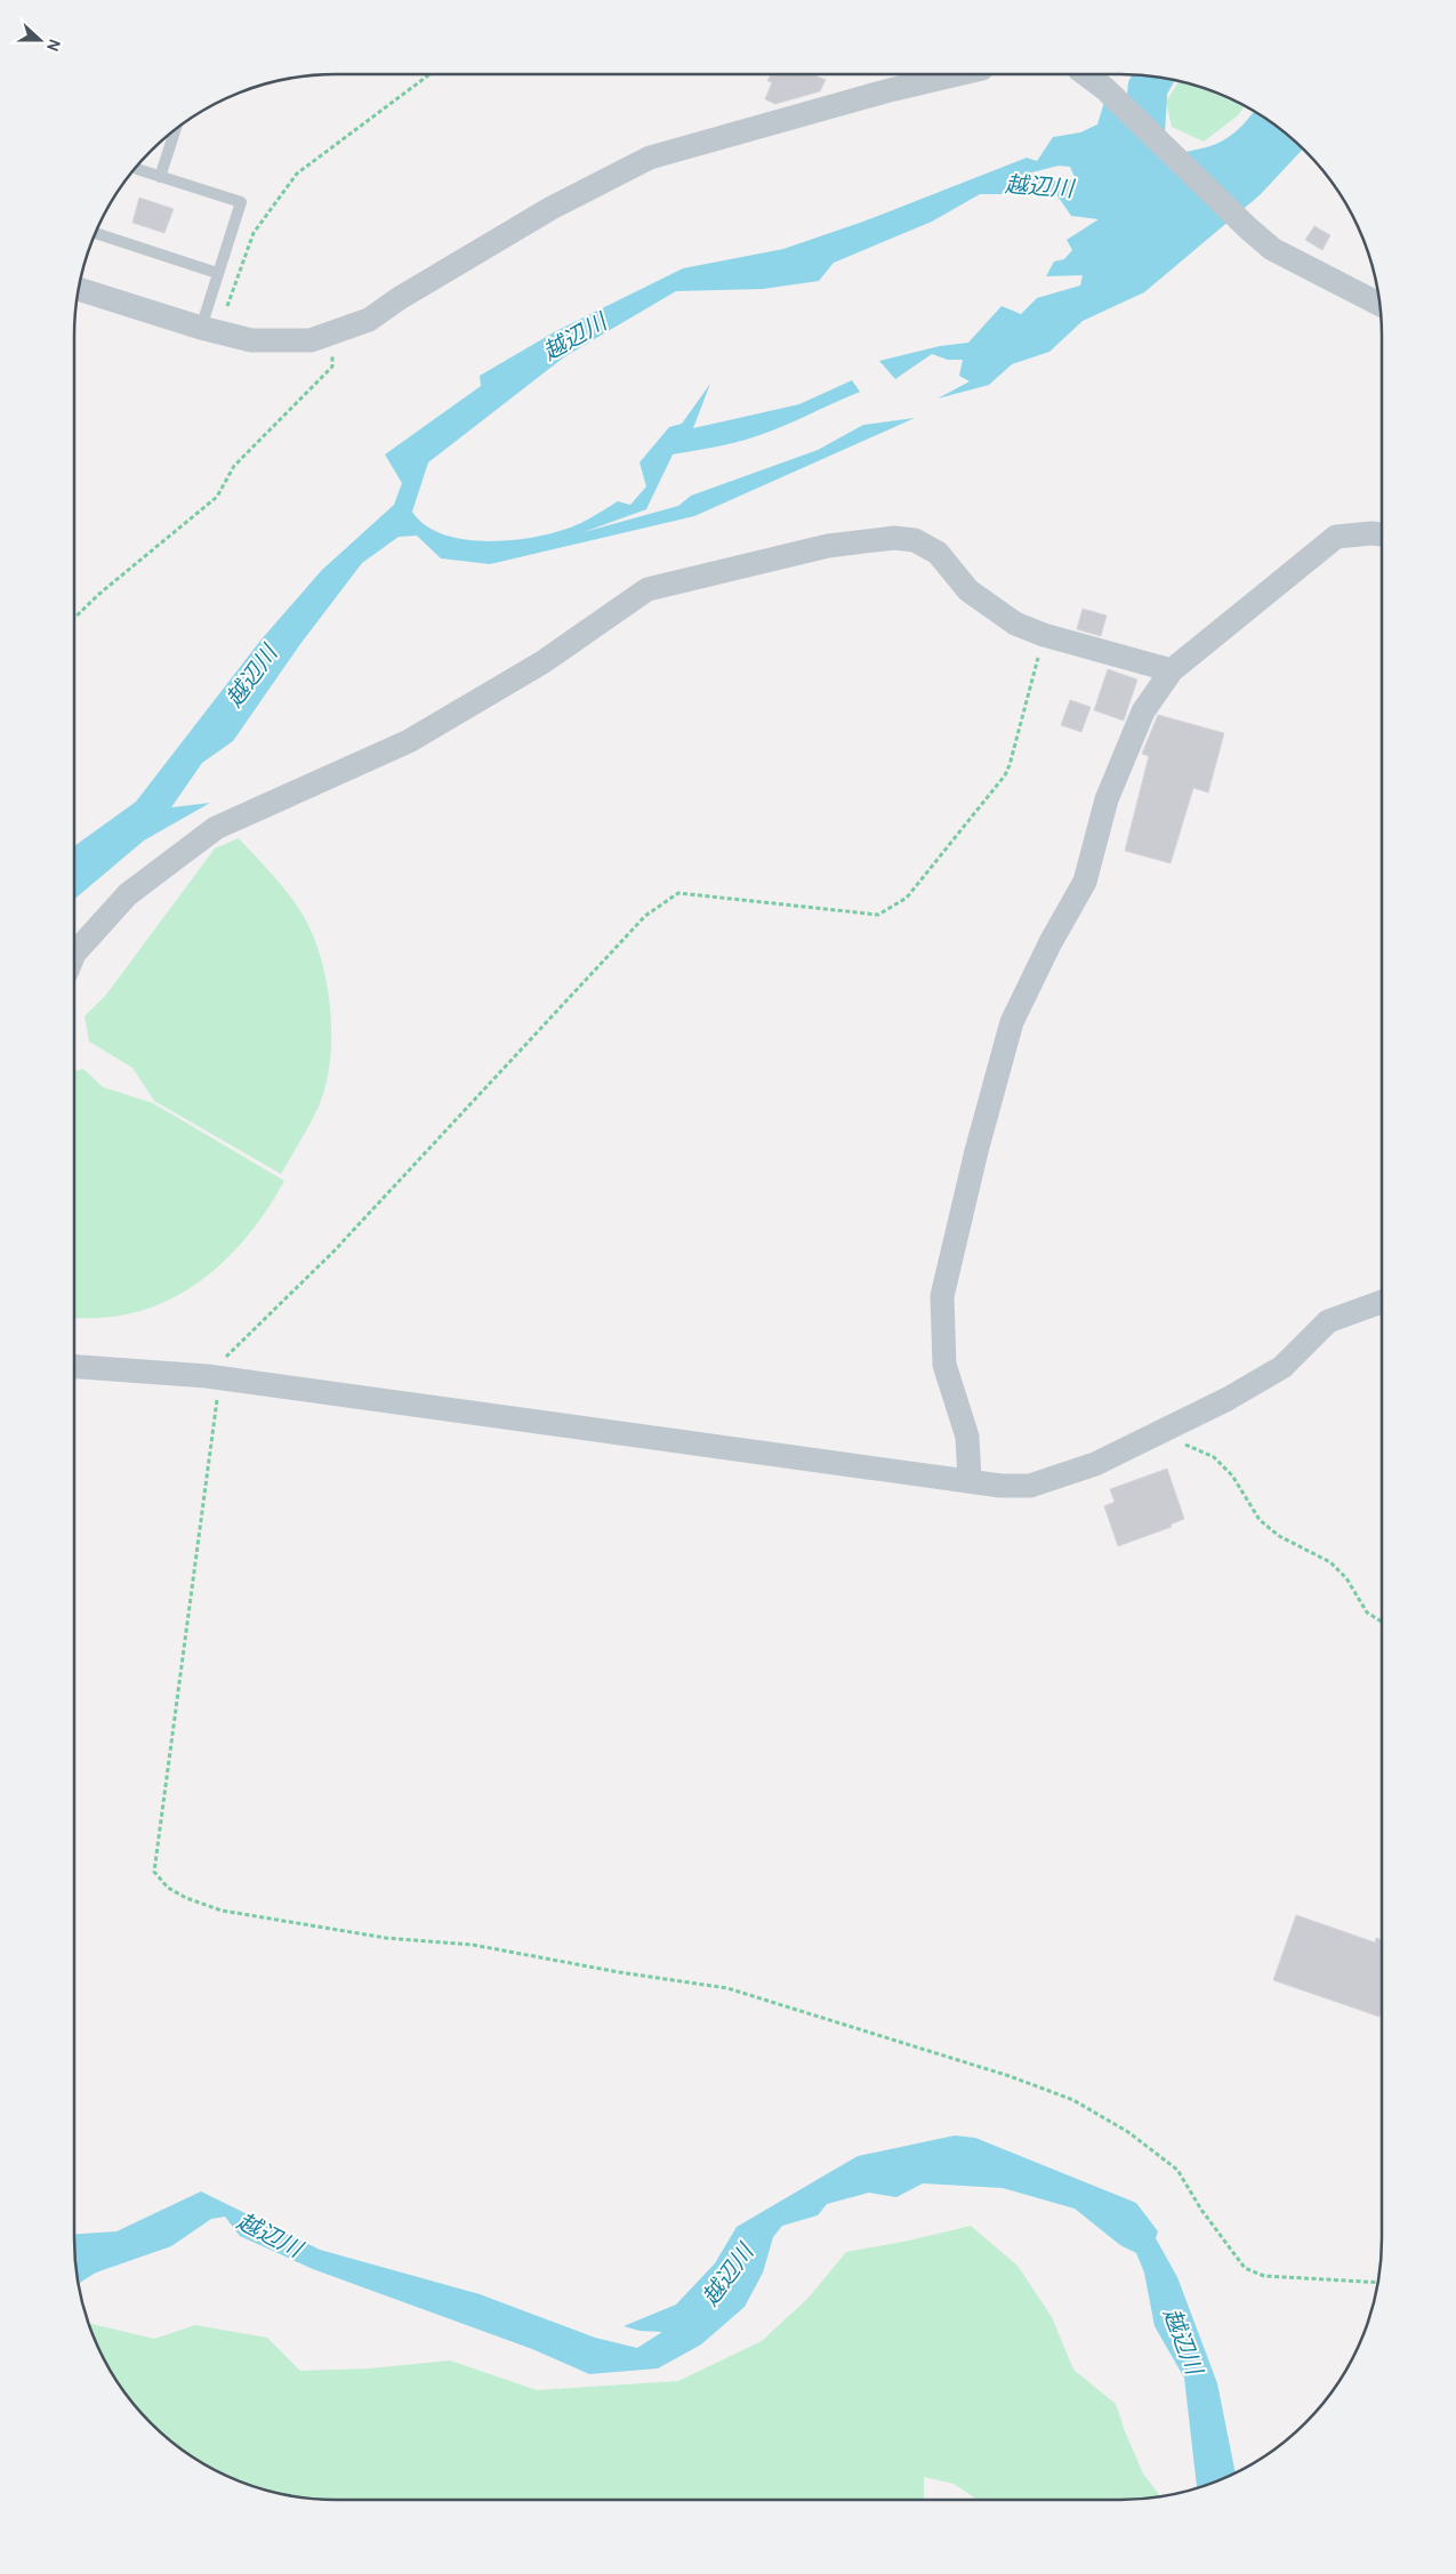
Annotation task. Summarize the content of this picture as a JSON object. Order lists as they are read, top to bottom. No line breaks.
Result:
{"water":["越辺川"],"north":"right"}
